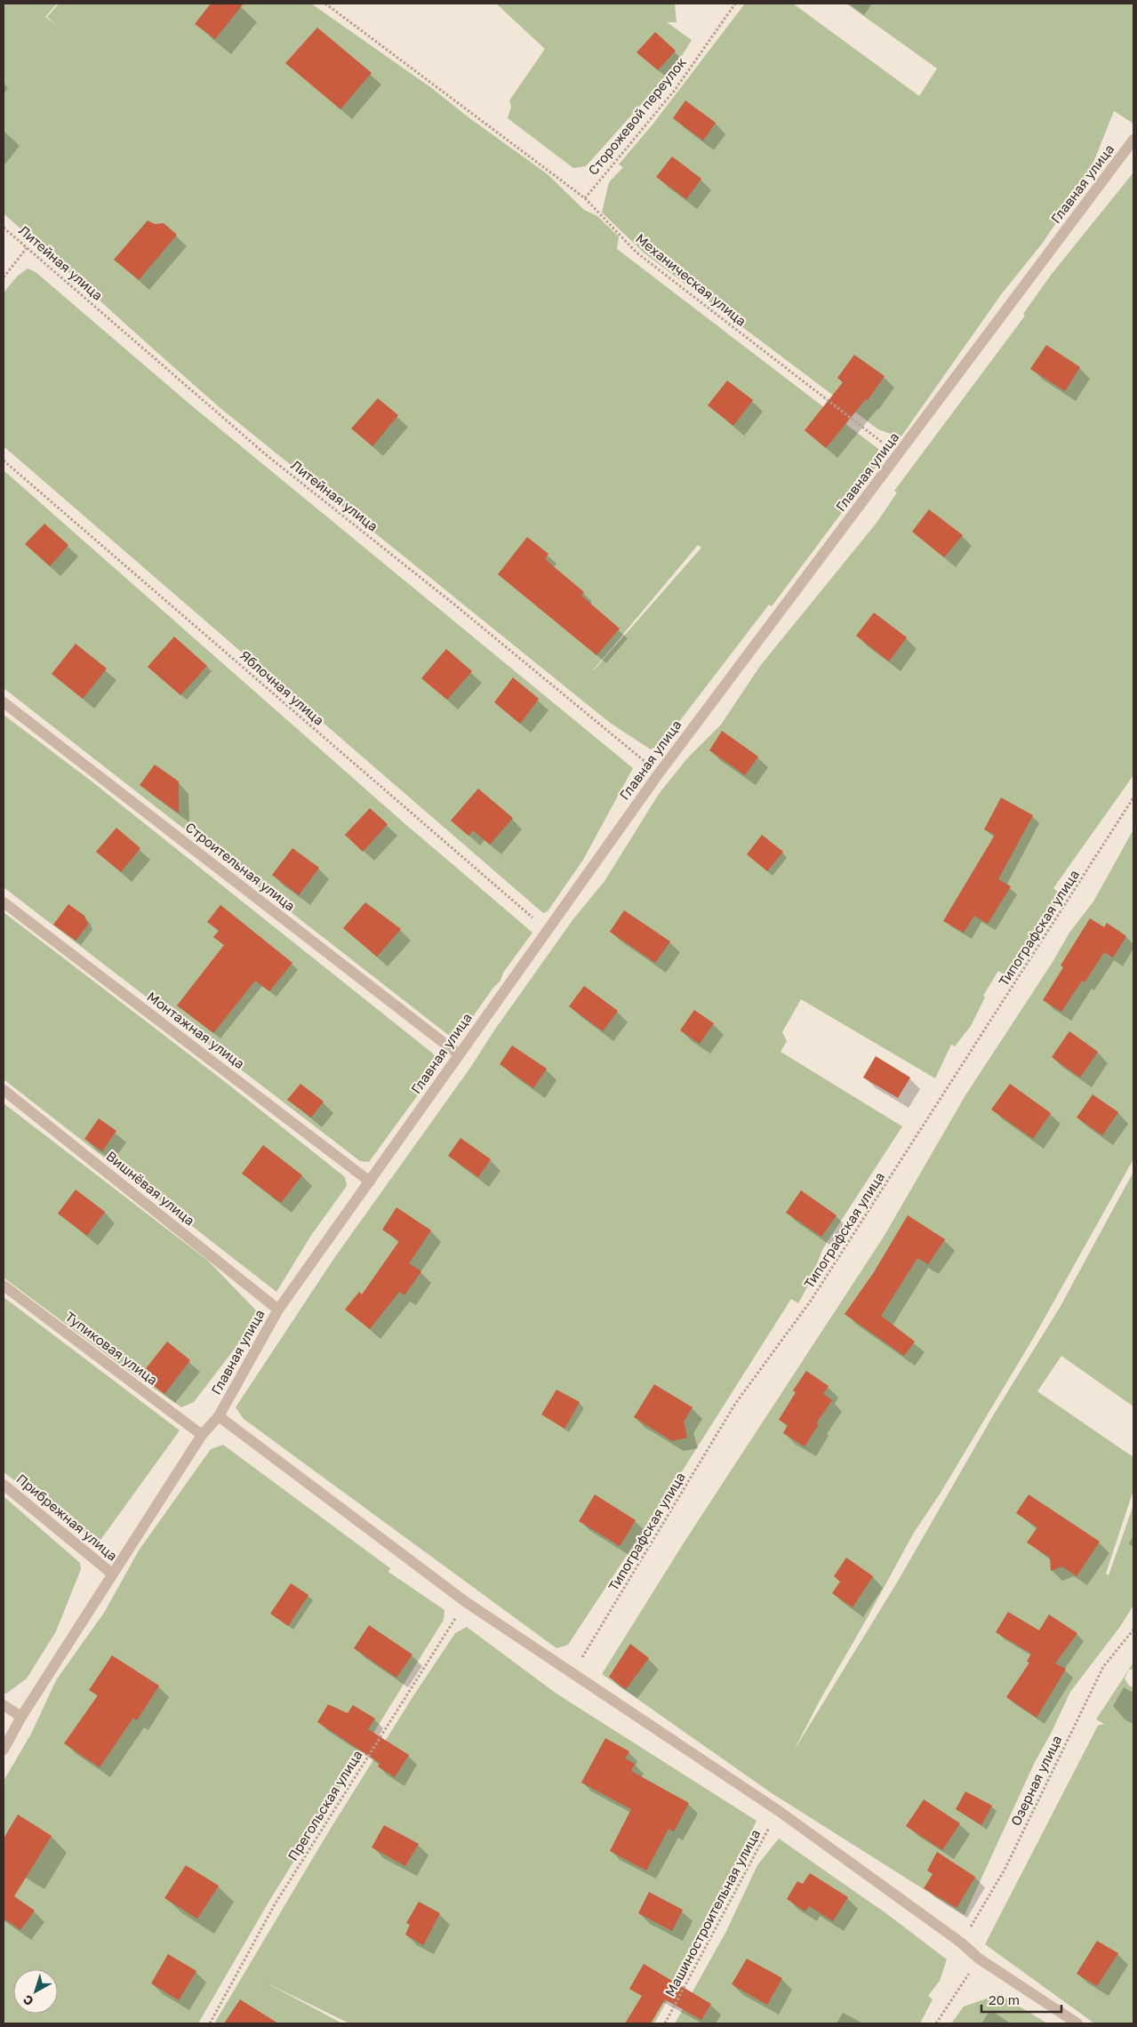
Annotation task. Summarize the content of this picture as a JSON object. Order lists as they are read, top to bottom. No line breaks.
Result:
{"streets":{"street":["Главная улица","Строительная улица","Монтажная улица","Вишнёвая улица","Тупиковая улица","Прибрежная улица"],"path":["Сторожевой переулок","Литейная улица","Механическая улица","Яблочная улица","Типографская улица","Озерная улица","Прегольская улица","Машиностроительная улица"]},"crossings":[["Сторожевой переулок","Механическая улица"],["Главная улица","Литейная улица"],["Главная улица","Механическая улица"],["Главная улица","Яблочная улица"],["Главная улица","Строительная улица"],["Главная улица","Монтажная улица"],["Главная улица","Вишнёвая улица"],["Главная улица","Тупиковая улица"],["Главная улица","Прибрежная улица"]],"scale_bar":"20 m","north":"bottom left"}
